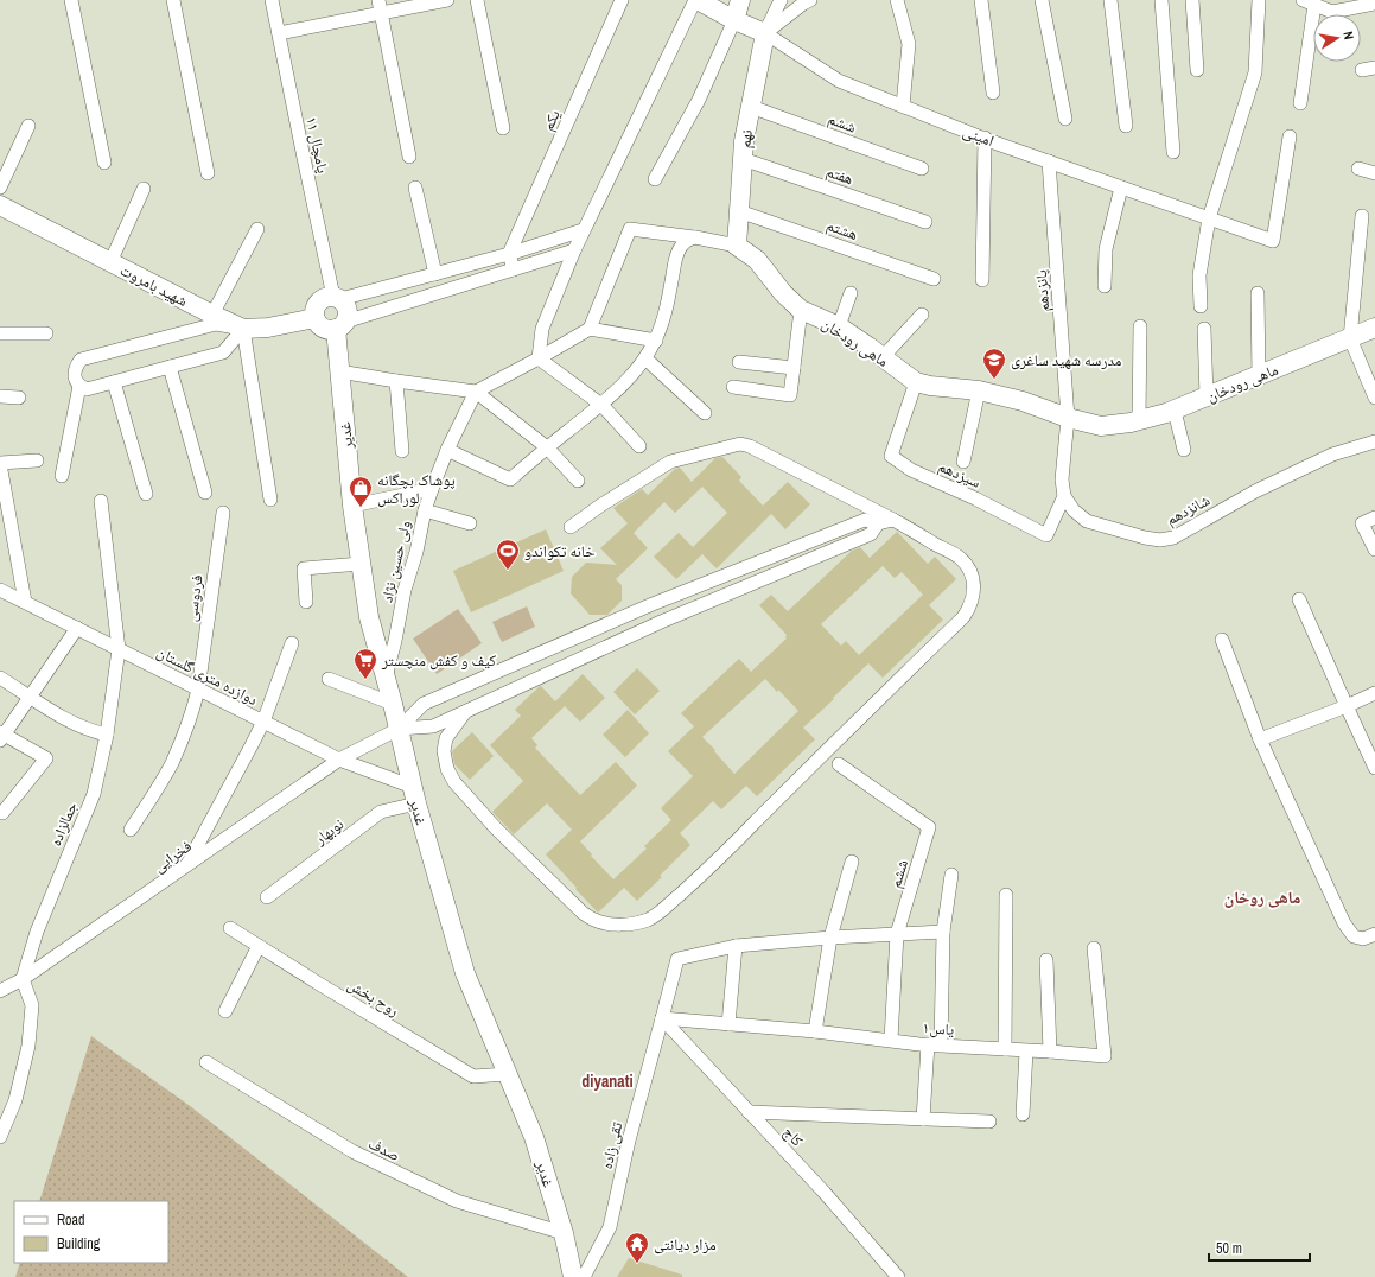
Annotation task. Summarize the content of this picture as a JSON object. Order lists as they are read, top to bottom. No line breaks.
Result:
{"streets":{"main road":["امینی","نهم","شهید بامروت","ماهی رودخان","غدیر"],"street":["یکم","ششم","پامچال ۱۱","هفتم","هشتم","پانزدهم","سیزدهم","شانزدهم","ولی حسین نژاد","فردوسی","دوازده متری گلستان","جمالزاده","نوبهار","فخرایی","روح بخش","یاس۱","کاج","تقی زاده","صدف"]},"crossings":[["ششم","نهم"],["ششم","یاس۱"],["امینی","نهم"],["امینی","پانزدهم"],["نهم","هفتم"],["نهم","هشتم"],["نهم","ماهی رودخان"],["پامچال ۱۱","شهید بامروت"],["پامچال ۱۱","غدیر"],["شهید بامروت","غدیر"],["پانزدهم","ماهی رودخان"],["ماهی رودخان","سیزدهم"],["غدیر","ولی حسین نژاد"],["غدیر","دوازده متری گلستان"],["غدیر","نوبهار"],["غدیر","روح بخش"],["غدیر","صدف"],["سیزدهم","شانزدهم"],["فردوسی","دوازده متری گلستان"],["دوازده متری گلستان","جمالزاده"],["دوازده متری گلستان","نوبهار"],["دوازده متری گلستان","فخرایی"],["جمالزاده","فخرایی"],["یاس۱","کاج"],["یاس۱","تقی زاده"],["کاج","تقی زاده"]],"districts":["ماهی روخان","diyanati"],"places":{"school or university":["مدرسه شهید ساغری"],"shop":["پوشاک بچگانه لوراکس"],"sports":["خانه تکواندو"],"supermarket":["کیف و کفش منچستر"],"temple":["مزار دیانتی"]},"legend":["Road","Building"],"scale_bar":"50 m","north":"right"}
